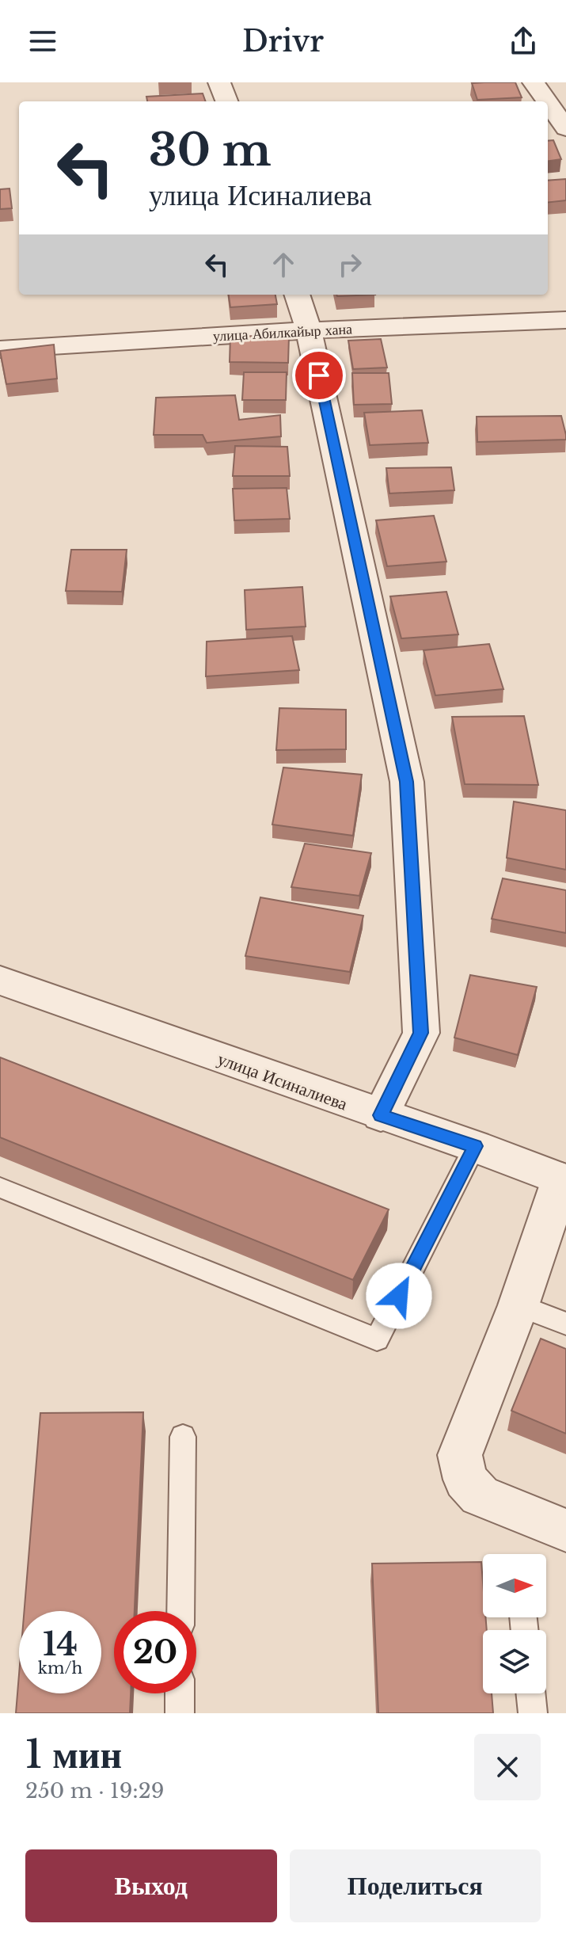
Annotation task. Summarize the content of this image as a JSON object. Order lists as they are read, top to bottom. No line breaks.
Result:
{"streets":{"street":["улица Абилкайыр хана","улица Исиналиева"]},"north":"right","page":{"header":"Drivr","turn":["30 m","улица Исиналиева"],"speed":"14 km/h","limit":"20","heading":["1 мин","250 m · 19:29"],"buttons":["Выход","Поделиться"]}}
